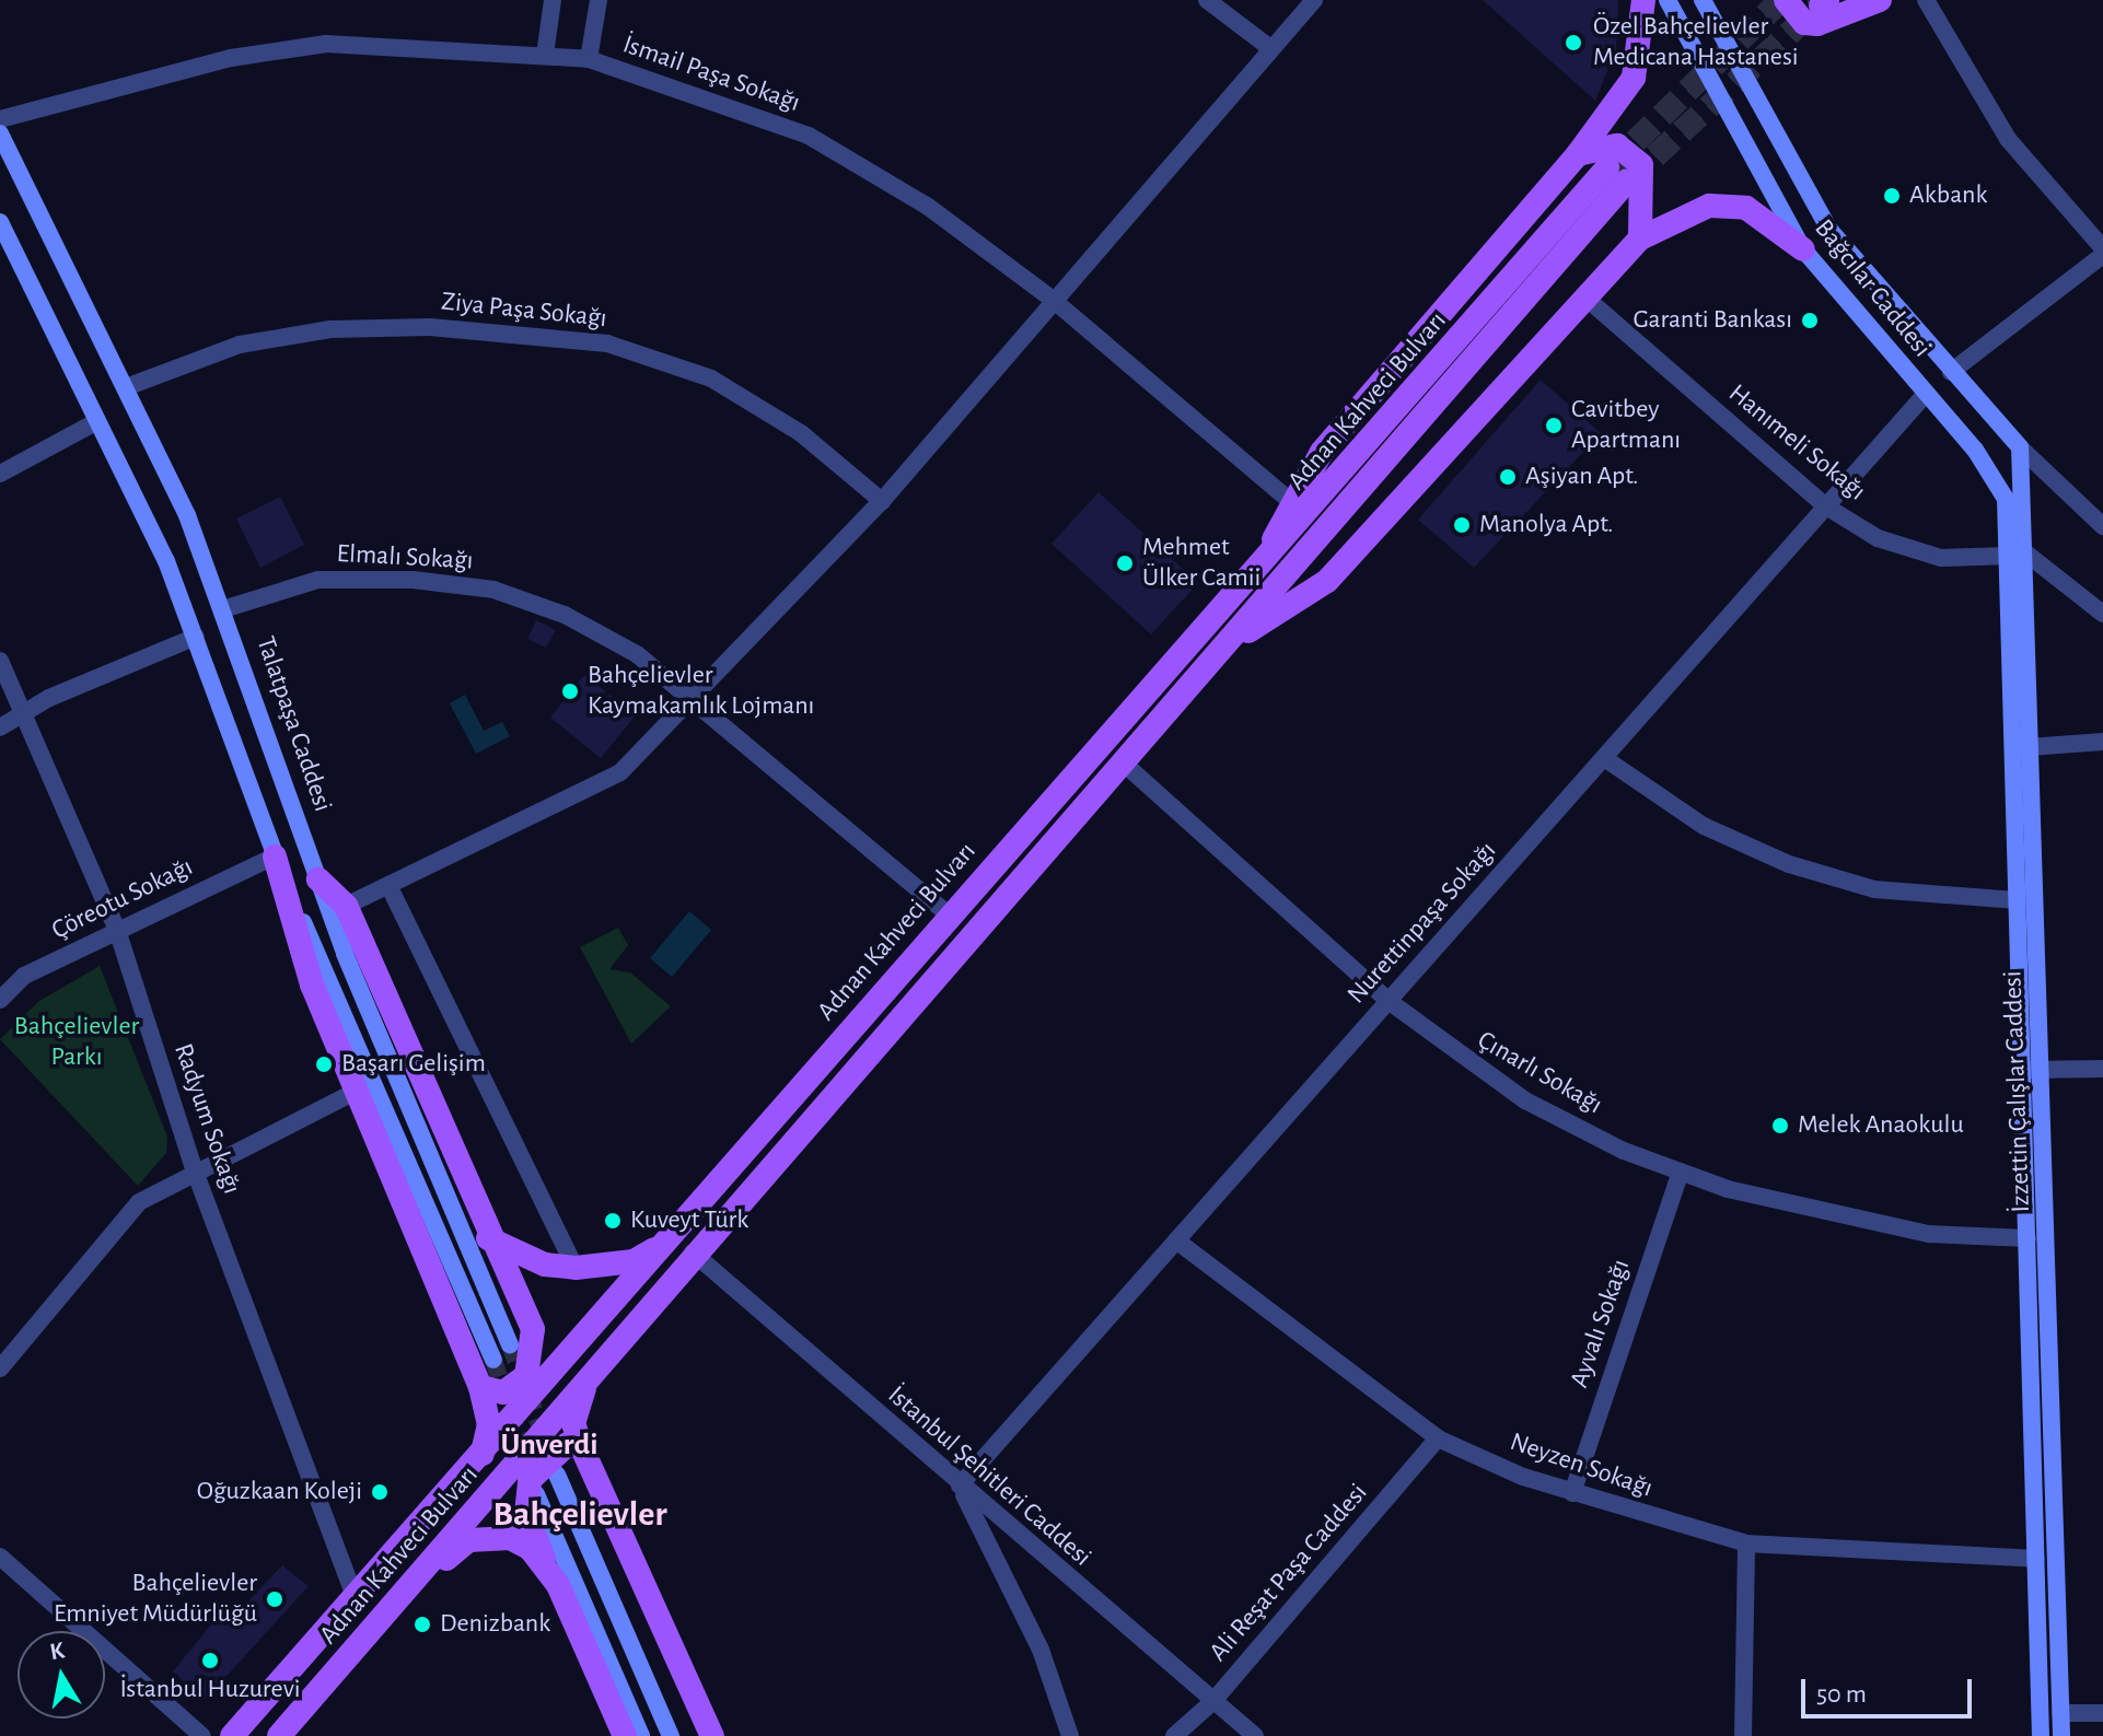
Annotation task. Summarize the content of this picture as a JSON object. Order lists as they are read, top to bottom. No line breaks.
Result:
{"streets":{"main road":["Bağcılar Caddesi","Adnan Kahveci Bulvarı","Talatpaşa Caddesi","İzzettin Çalışlar Caddesi"],"street":["İsmail Paşa Sokağı","Ziya Paşa Sokağı","Hanımeli Sokağı","Elmalı Sokağı","Çöreotu Sokağı","Nurettinpaşa Sokağı","Çınarlı Sokağı","Radyum Sokağı","Ayvalı Sokağı","Neyzen Sokağı","İstanbul Şehitleri Caddesi","Ali Reşat Paşa Caddesi"]},"crossings":[["Bağcılar Caddesi","Hanımeli Sokağı"],["Bağcılar Caddesi","Nurettinpaşa Sokağı"],["Bağcılar Caddesi","İzzettin Çalışlar Caddesi"],["Ziya Paşa Sokağı","Talatpaşa Caddesi"],["Adnan Kahveci Bulvarı","Elmalı Sokağı"],["Adnan Kahveci Bulvarı","Çınarlı Sokağı"],["Adnan Kahveci Bulvarı","Radyum Sokağı"],["Adnan Kahveci Bulvarı","İstanbul Şehitleri Caddesi"],["Hanımeli Sokağı","Nurettinpaşa Sokağı"],["Hanımeli Sokağı","İzzettin Çalışlar Caddesi"],["Elmalı Sokağı","Talatpaşa Caddesi"],["Çöreotu Sokağı","Radyum Sokağı"],["Nurettinpaşa Sokağı","Çınarlı Sokağı"],["Nurettinpaşa Sokağı","Neyzen Sokağı"],["Nurettinpaşa Sokağı","İstanbul Şehitleri Caddesi"],["Çınarlı Sokağı","İzzettin Çalışlar Caddesi"],["Çınarlı Sokağı","Ayvalı Sokağı"],["İzzettin Çalışlar Caddesi","Neyzen Sokağı"],["Ayvalı Sokağı","Neyzen Sokağı"],["Neyzen Sokağı","Ali Reşat Paşa Caddesi"],["İstanbul Şehitleri Caddesi","Ali Reşat Paşa Caddesi"]],"districts":["Ünverdi","Bahçelievler"],"parks":["Bahçelievler Parkı"],"places":["Özel Bahçelievler Medicana Hastanesi","Akbank","Garanti Bankası","Cavitbey Apartmanı","Aşiyan Apt.","Manolya Apt.","Mehmet Ülker Camii","Bahçelievler Kaymakamlık Lojmanı","Başarı Gelişim","Melek Anaokulu","Kuveyt Türk","Oğuzkaan Koleji","Bahçelievler Emniyet Müdürlüğü","Denizbank","İstanbul Huzurevi"],"scale_bar":"50 m","north":"top"}
